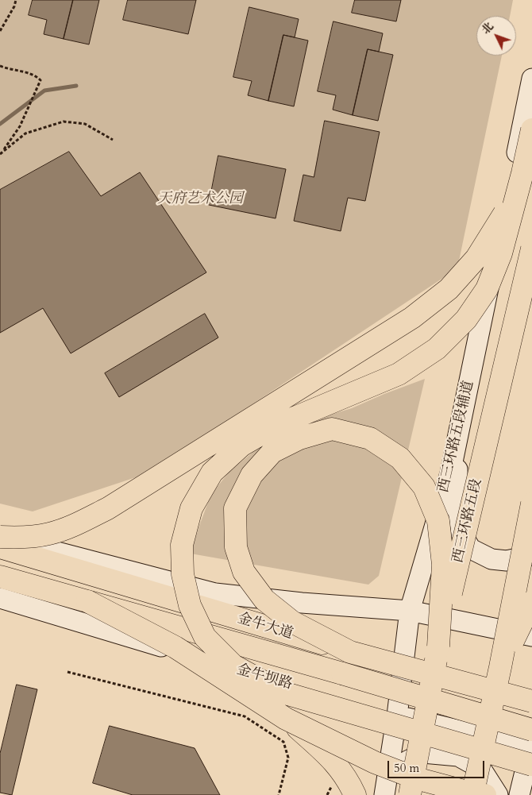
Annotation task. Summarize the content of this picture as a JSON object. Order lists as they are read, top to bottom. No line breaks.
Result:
{"streets":{"highway":["西三环路五段","金牛大道"],"main road":["西三环路五段辅道","金牛坝路"]},"crossings":[["西三环路五段辅道","金牛坝路"],["金牛大道","金牛坝路"]],"parks":["天府艺术公园"],"scale_bar":"50 m","north":"top left"}
